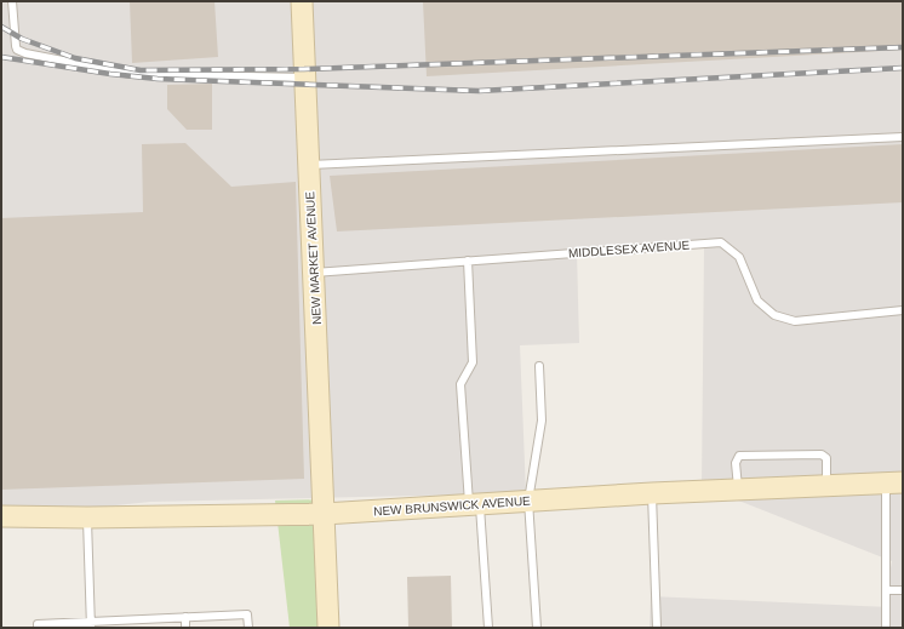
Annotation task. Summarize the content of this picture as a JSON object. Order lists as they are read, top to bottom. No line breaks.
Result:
{"streets":{"street":["NEW MARKET AVENUE","NEW BRUNSWICK AVENUE"],"lane":["MIDDLESEX AVENUE"]},"crossings":[["MIDDLESEX AVENUE","NEW MARKET AVENUE"],["NEW MARKET AVENUE","NEW BRUNSWICK AVENUE"]]}
